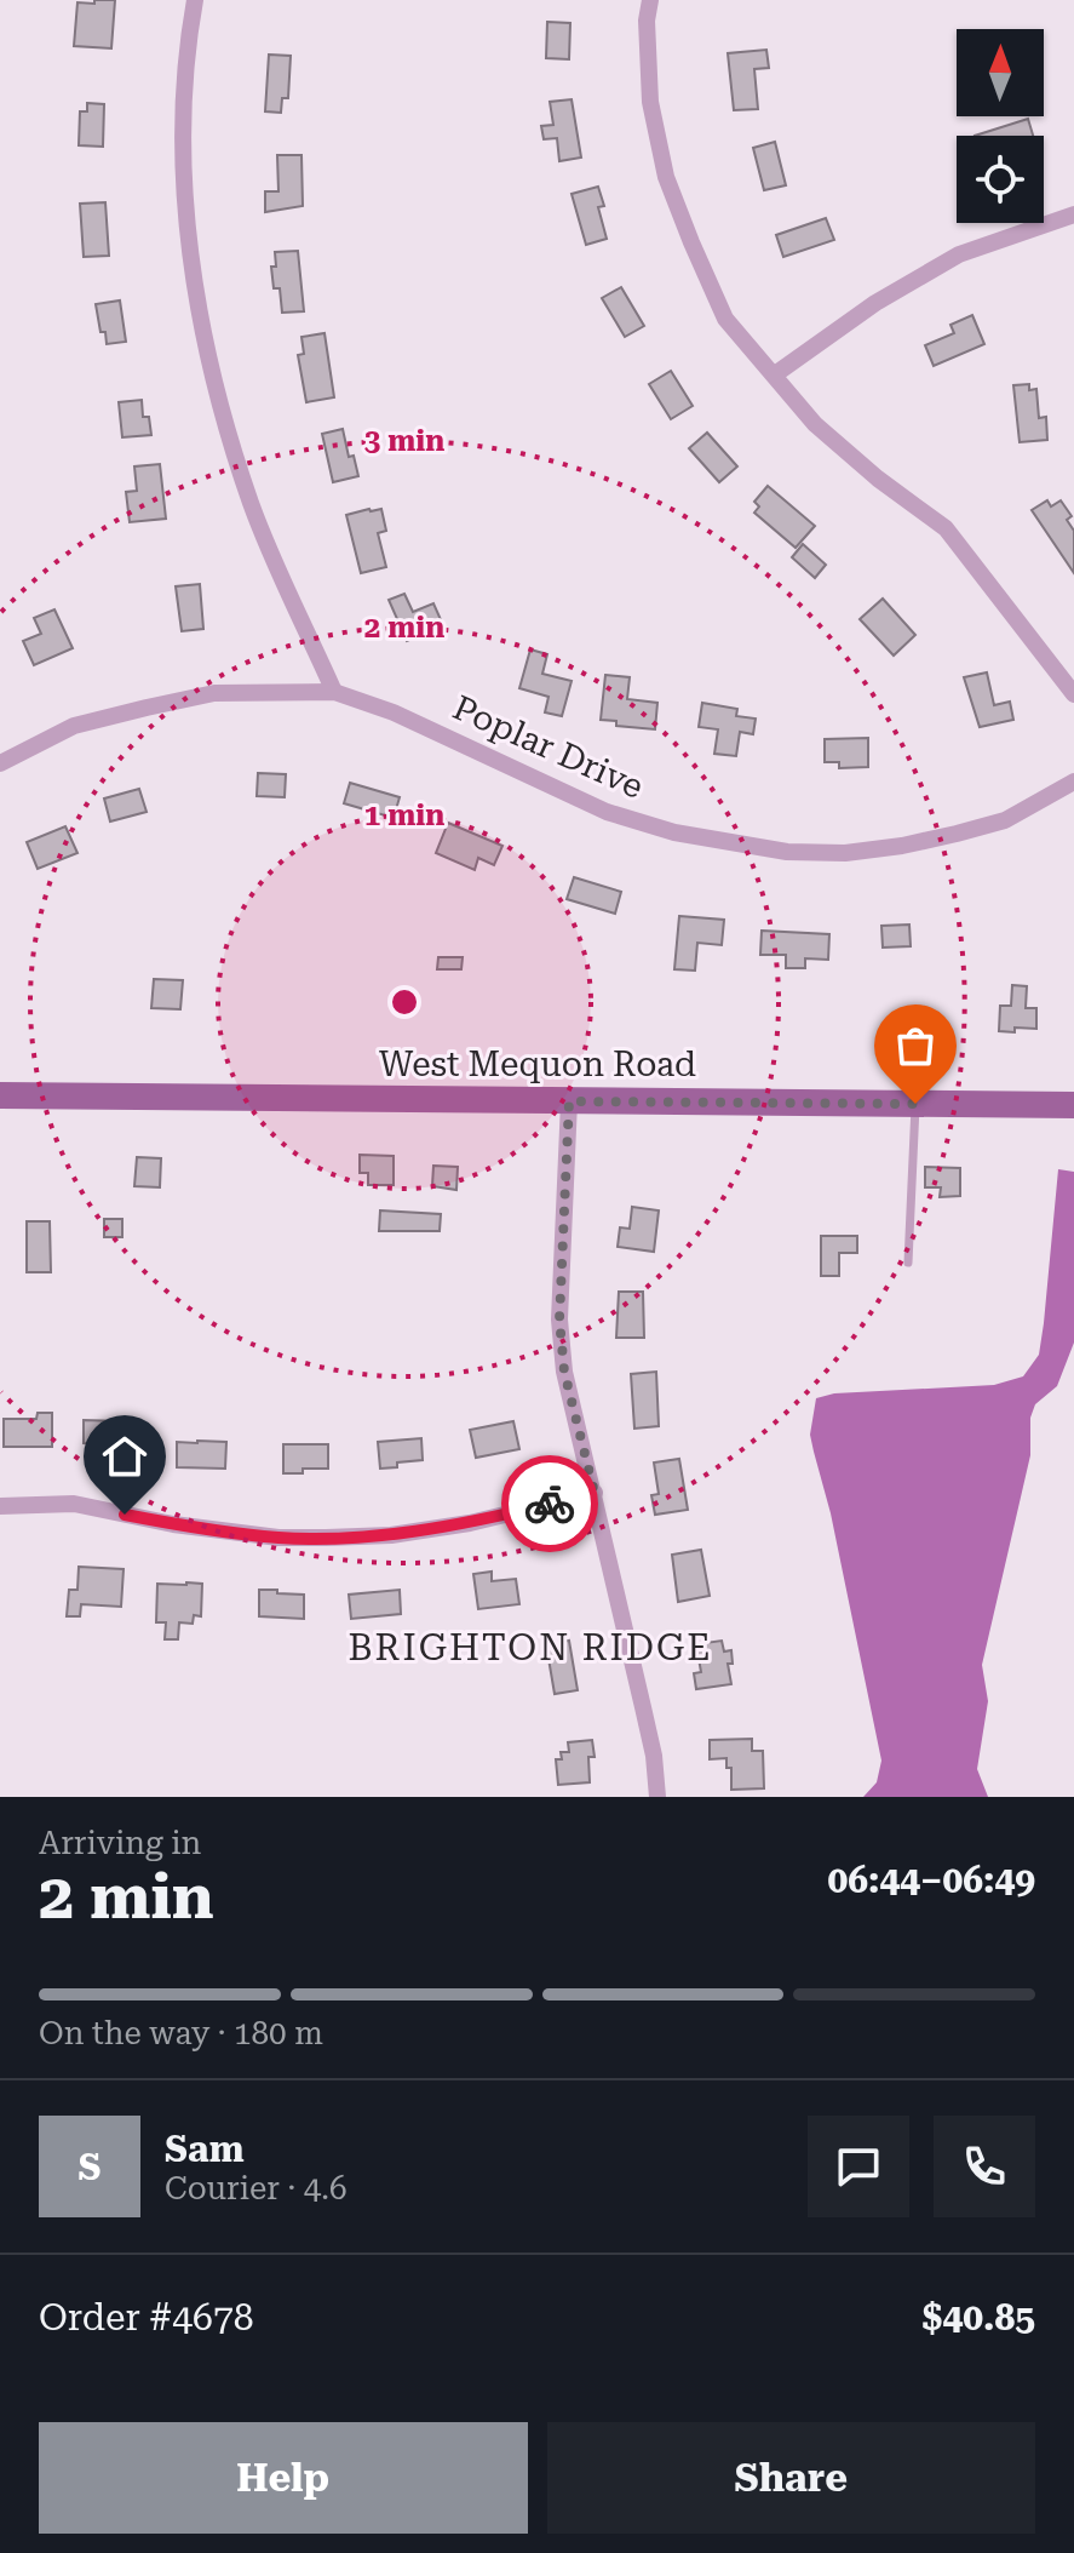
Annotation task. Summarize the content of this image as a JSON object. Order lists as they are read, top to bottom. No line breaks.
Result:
{"streets":{"main road":["West Mequon Road"],"street":["Poplar Drive"]},"districts":["BRIGHTON RIDGE"],"north":"top","page":{"heading":["2 min","Arriving in","06:44–06:49"],"panel":["Sam","Courier · 4.6","Order #4678","$40.85"],"bar":"On the way · 180 m","round":"S","buttons":["Help","Share"]},"rings":["3 min","2 min","1 min"]}
